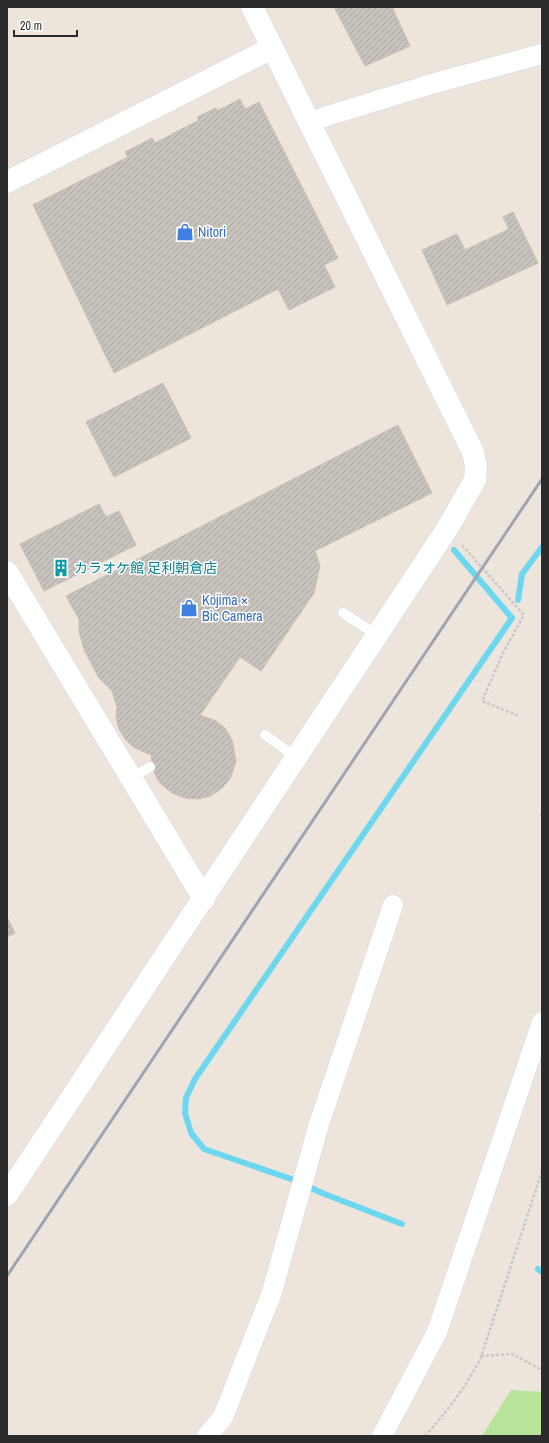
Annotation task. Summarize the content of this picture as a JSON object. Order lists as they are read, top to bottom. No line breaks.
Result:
{"places":{"shop":["Nitori","Kojima × Bic Camera"],"building":["カラオケ館 足利朝倉店"]},"scale_bar":"20 m"}
